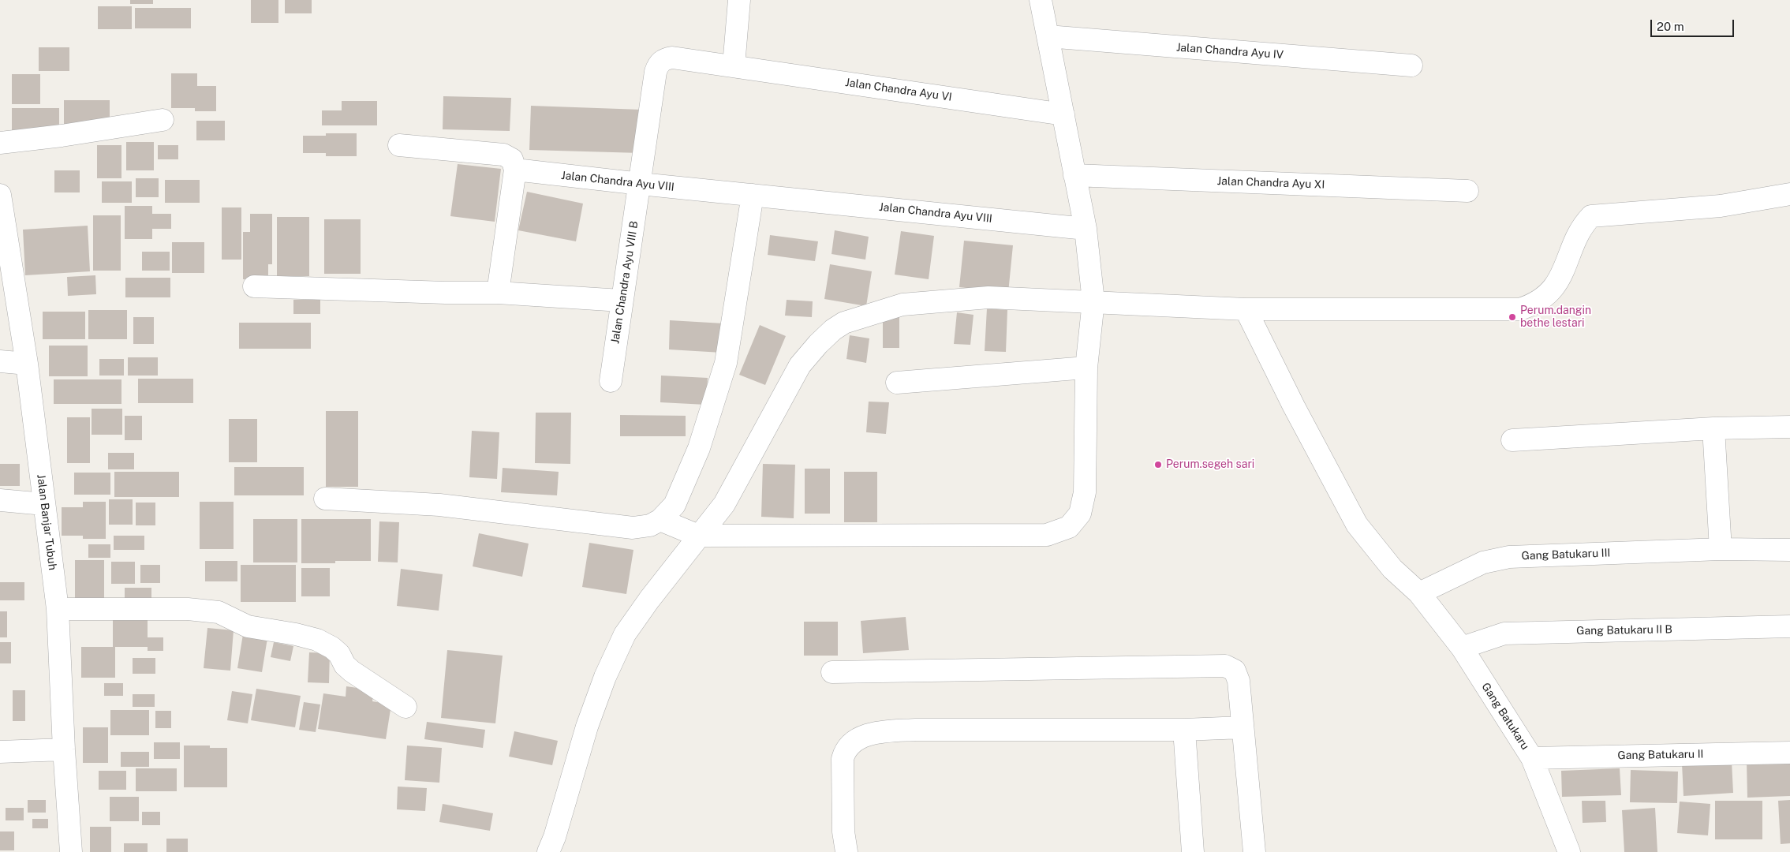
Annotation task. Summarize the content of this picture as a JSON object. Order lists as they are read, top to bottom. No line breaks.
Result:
{"streets":{"street":["Jalan Chandra Ayu IV","Jalan Chandra Ayu VI","Jalan Chandra Ayu VIII","Jalan Chandra Ayu XI","Jalan Chandra Ayu VIII B","Jalan Banjar Tubuh","Gang Batukaru III","Gang Batukaru II B","Gang Batukaru","Gang Batukaru II"]},"crossings":[["Jalan Chandra Ayu VI","Jalan Chandra Ayu VIII"],["Jalan Chandra Ayu VI","Jalan Chandra Ayu VIII B"],["Jalan Chandra Ayu VIII","Jalan Chandra Ayu VIII B"],["Gang Batukaru III","Gang Batukaru"],["Gang Batukaru II B","Gang Batukaru"],["Gang Batukaru","Gang Batukaru II"]],"places":["Perum.dangin bethe lestari","Perum.segeh sari"],"scale_bar":"20 m"}
